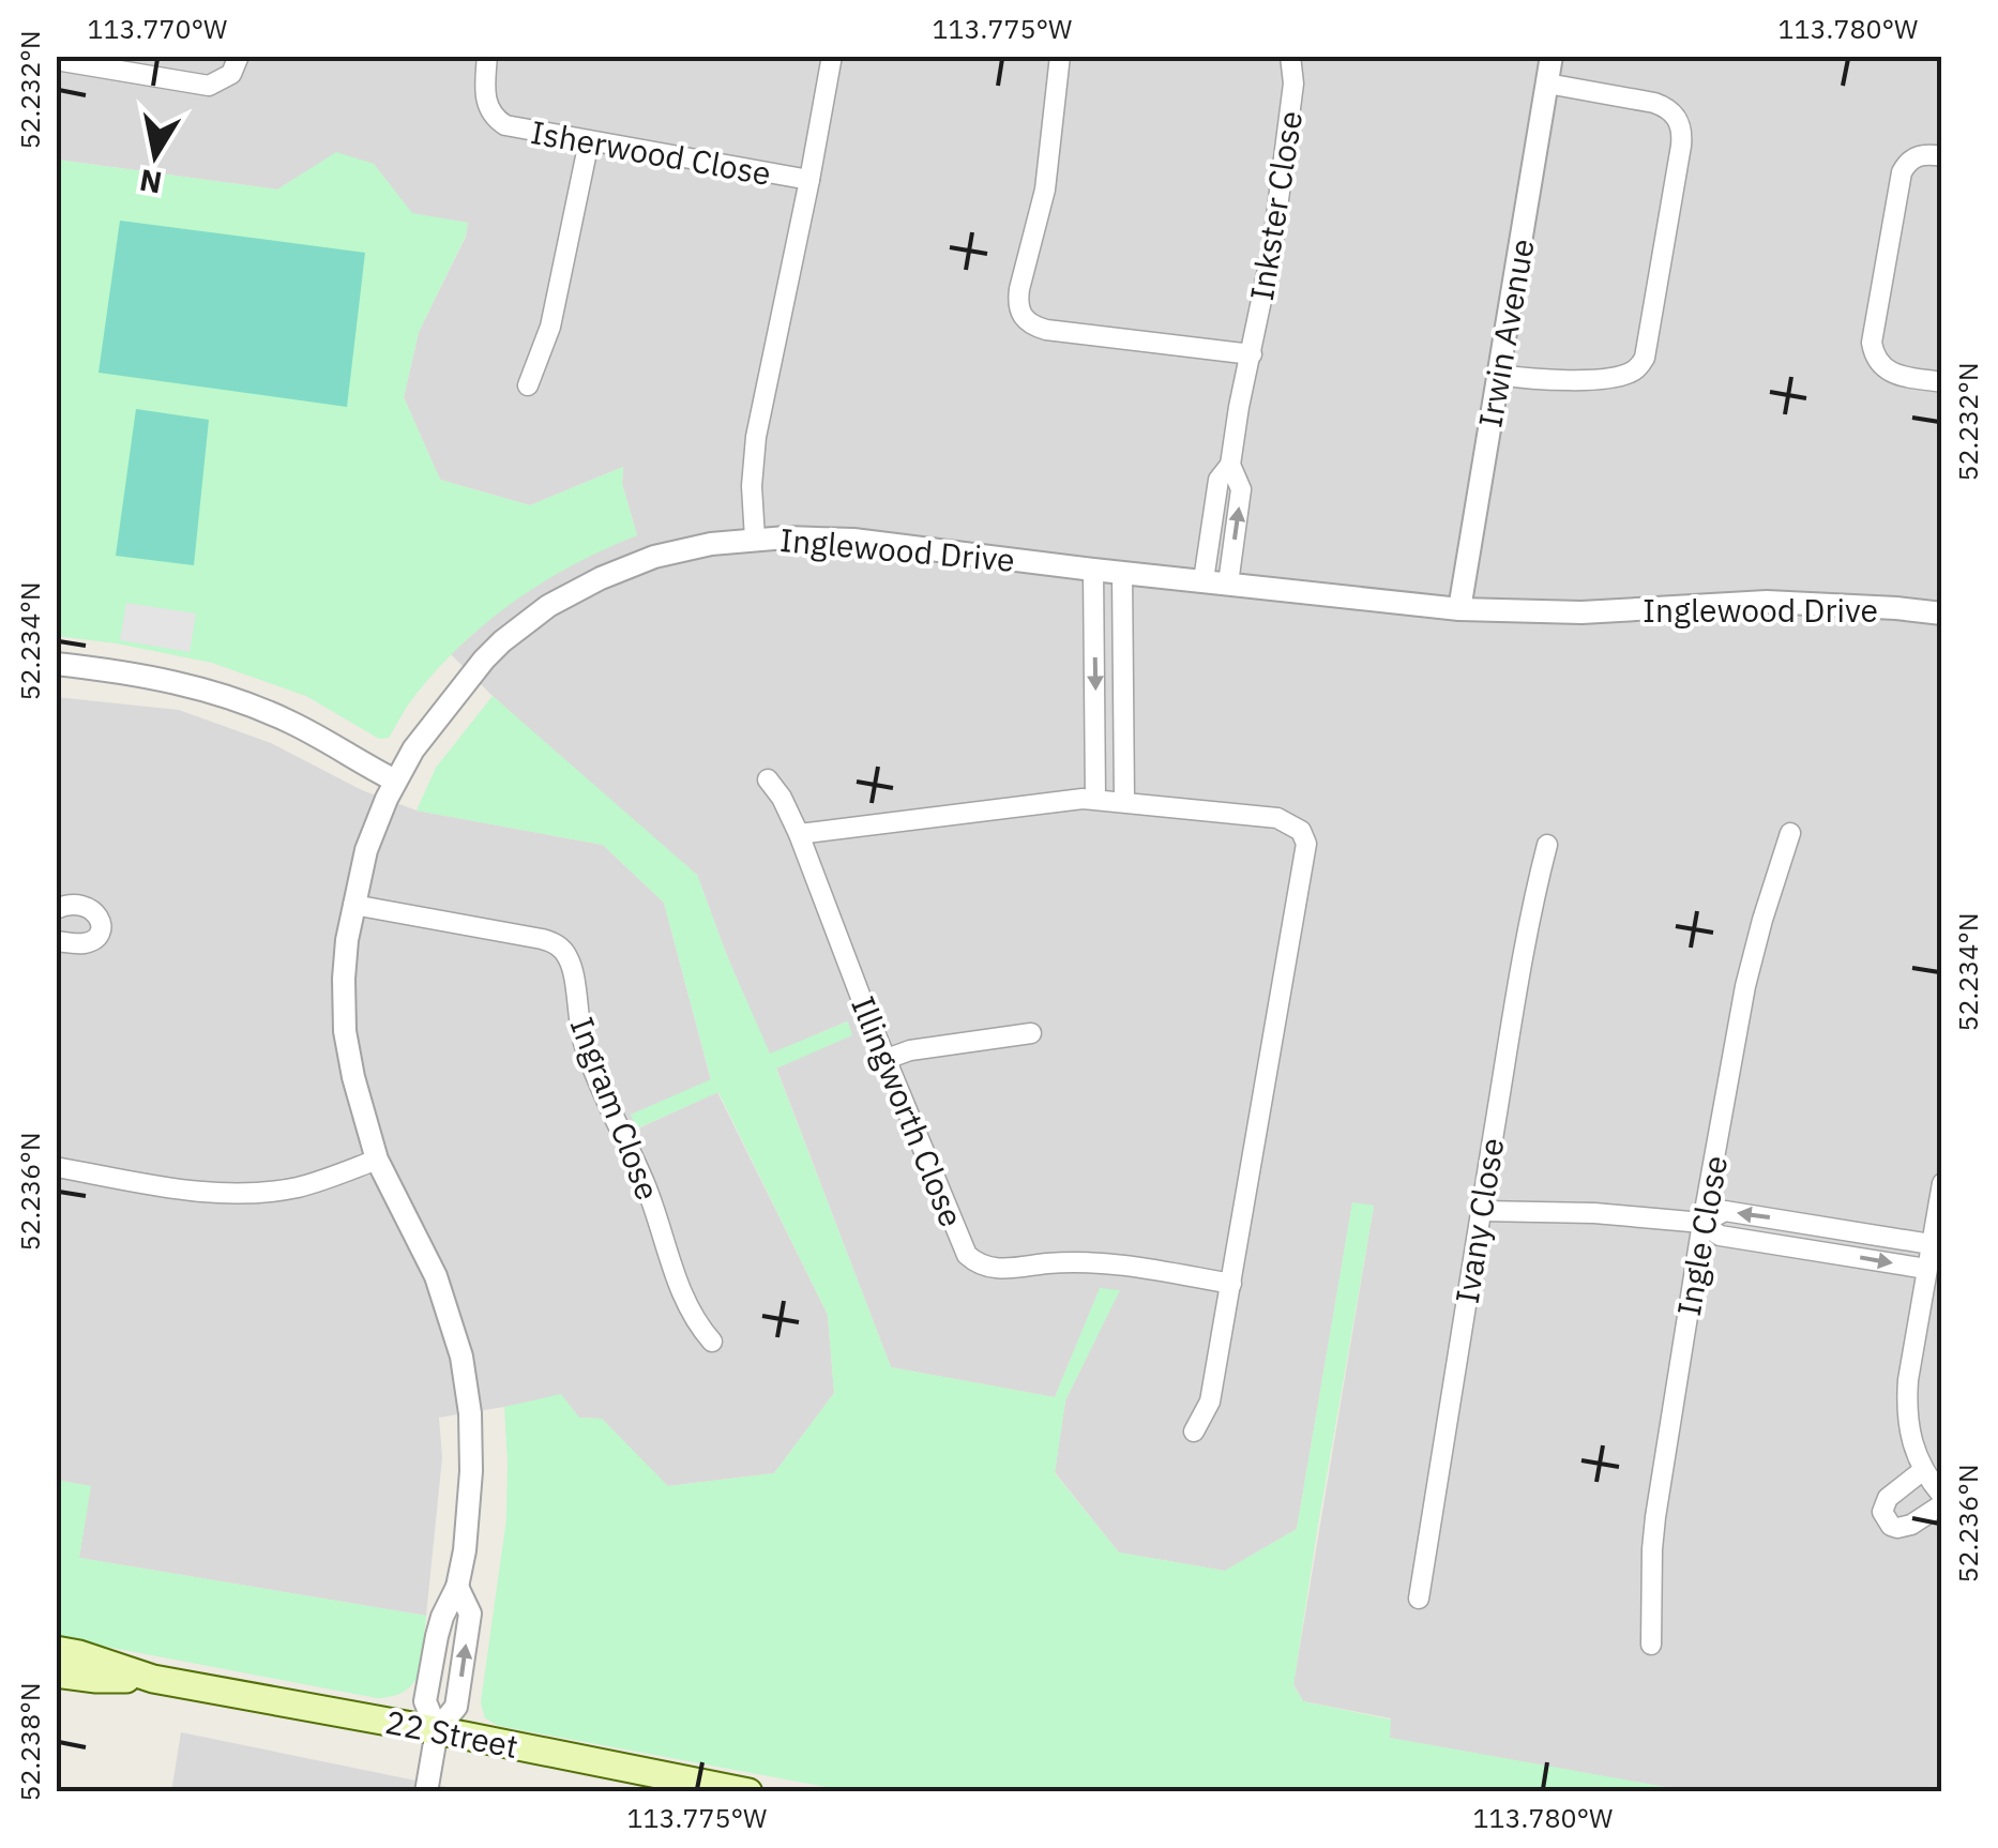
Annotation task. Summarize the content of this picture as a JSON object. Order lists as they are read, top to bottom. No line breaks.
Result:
{"streets":{"main road":["22 Street"],"street":["Isherwood Close","Inkster Close","Irwin Avenue","Inglewood Drive","Ingram Close","Illingworth Close","Ivany Close","Ingle Close"]},"crossings":[["Isherwood Close","Inglewood Drive"],["Inkster Close","Inglewood Drive"],["Irwin Avenue","Inglewood Drive"],["Inglewood Drive","Ingram Close"],["Inglewood Drive","22 Street"]],"north":"bottom","coordinates":["113.770°W","113.775°W","113.780°W","52.232°N","52.234°N","52.236°N","52.238°N"]}
